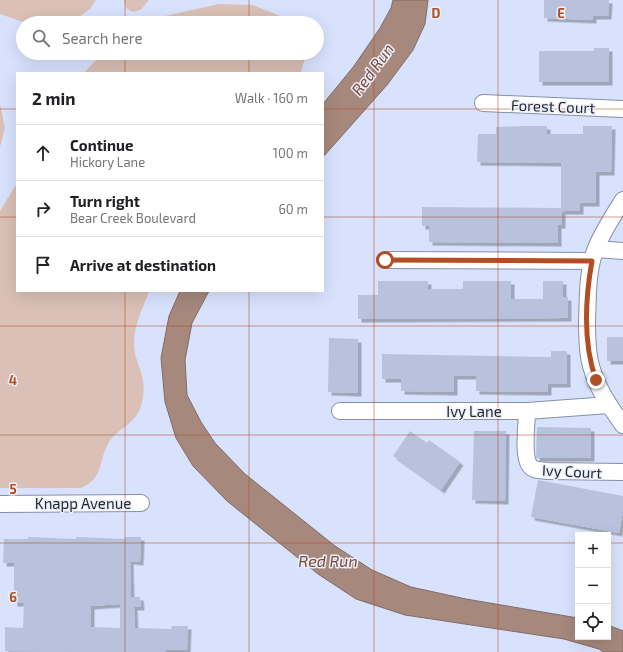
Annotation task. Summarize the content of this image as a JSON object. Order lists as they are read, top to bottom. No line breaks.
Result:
{"streets":{"street":["Forest Court","Ivy Lane","Ivy Court","Knapp Avenue"]},"crossings":[["Ivy Lane","Ivy Court"]],"water":["Red Run"],"page":{"search":"Search here","heading":["2 min","Walk · 160 m"],"list":[["Continue","Hickory Lane","100 m"],["Turn right","Bear Creek Boulevard","60 m"],"Arrive at destination"],"map_buttons":["+","−"]},"grid":{"columns":["D","E"],"rows":["4","5","6"]}}
